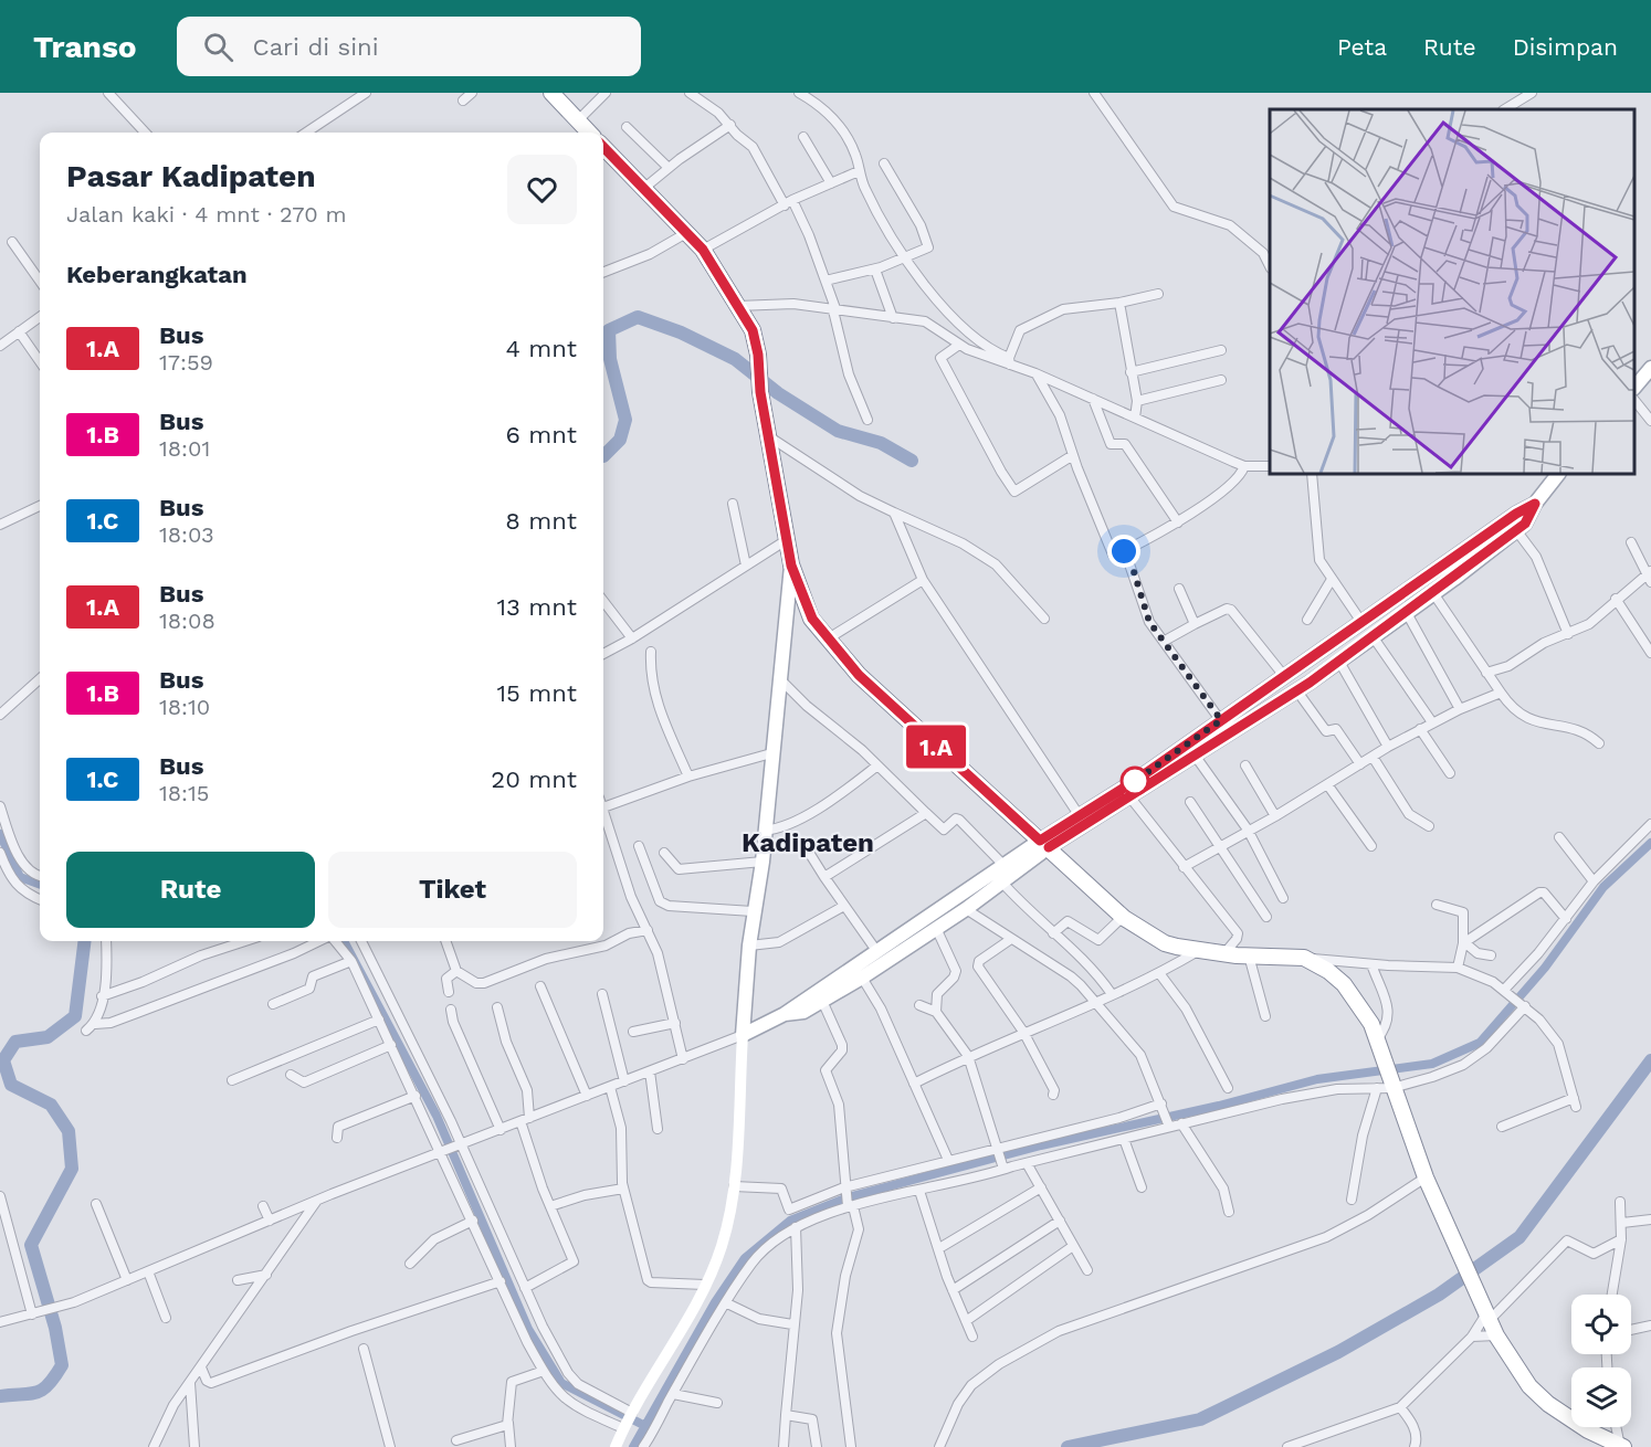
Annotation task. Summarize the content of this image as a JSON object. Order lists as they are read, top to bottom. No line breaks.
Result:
{"districts":["Kadipaten"],"lines":["bus line 1.A"],"page":{"header":"Transo","search":"Cari di sini","nav":["Peta","Rute","Disimpan"],"on_map":"1.A","heading":[["Pasar Kadipaten","Jalan kaki · 4 mnt · 270 m"],"Keberangkatan"],"list":[{"mark":"1.A","name":"Bus","note":"17:59","value":"4 mnt"},{"mark":"1.B","name":"Bus","note":"18:01","value":"6 mnt"},{"mark":"1.C","name":"Bus","note":"18:03","value":"8 mnt"},{"mark":"1.A","name":"Bus","note":"18:08","value":"13 mnt"},{"mark":"1.B","name":"Bus","note":"18:10","value":"15 mnt"},{"mark":"1.C","name":"Bus","note":"18:15","value":"20 mnt"}],"buttons":["Rute","Tiket"]}}
